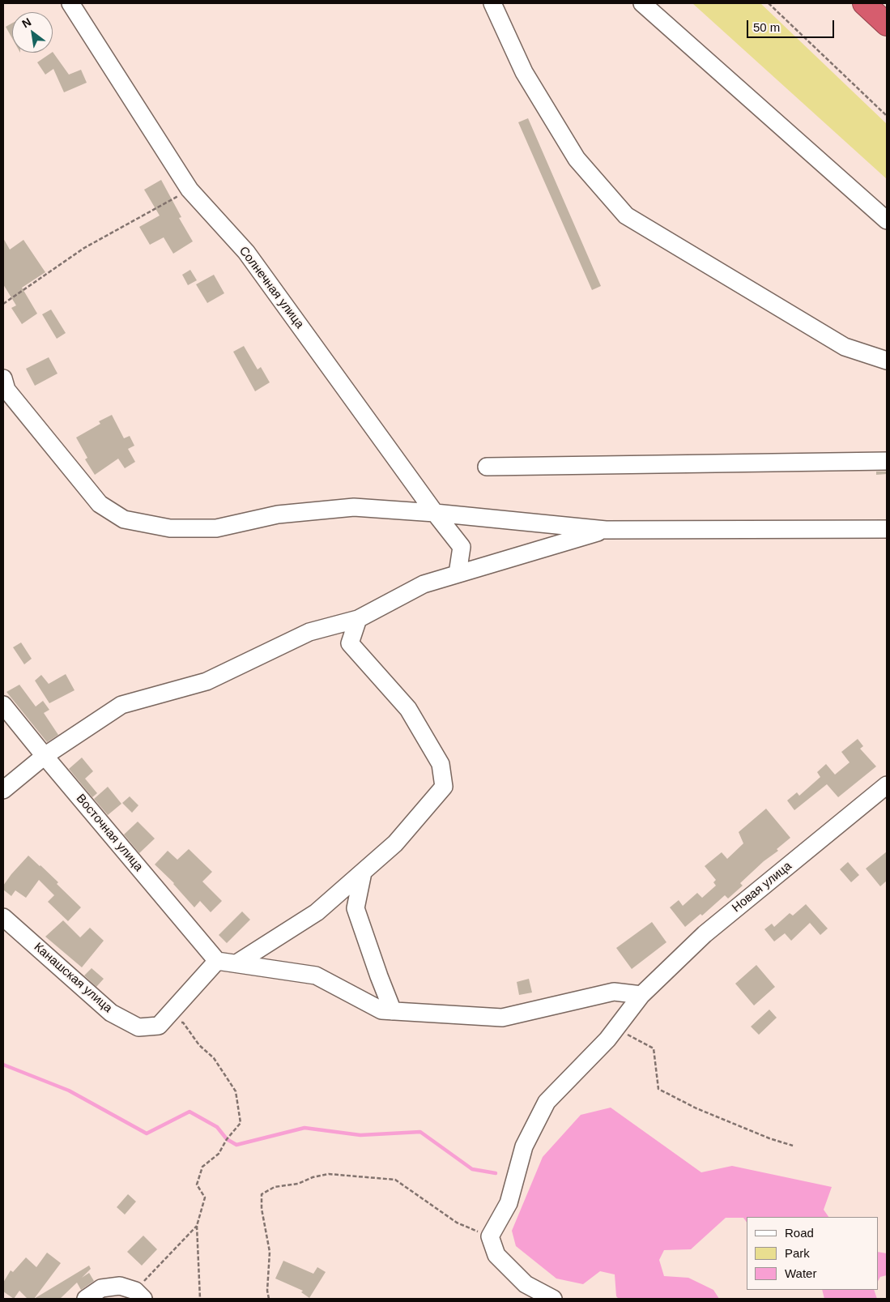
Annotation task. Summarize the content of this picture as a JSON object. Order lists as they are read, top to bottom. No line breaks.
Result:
{"streets":{"street":["Солнечная улица","Восточная улица","Новая улица","Канашская улица"]},"legend":["Road","Park","Water"],"scale_bar":"50 m","north":"top left"}
